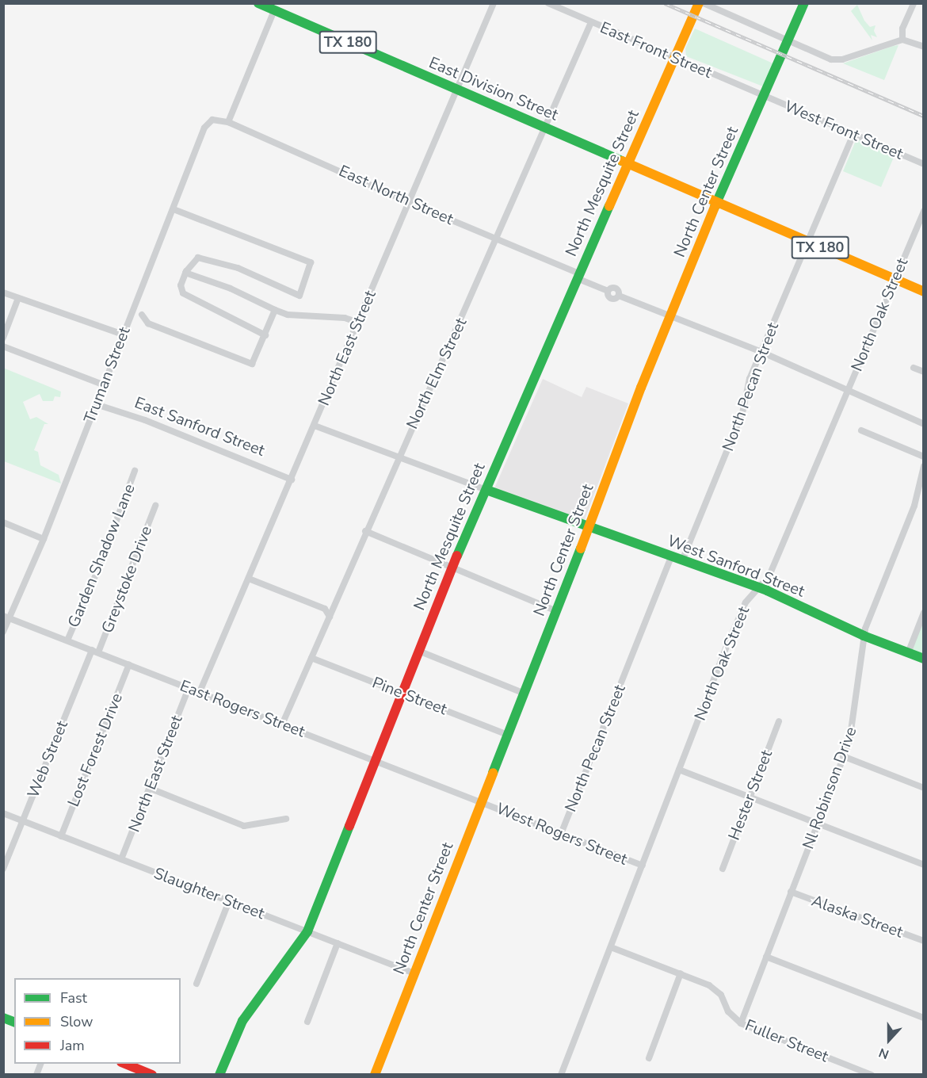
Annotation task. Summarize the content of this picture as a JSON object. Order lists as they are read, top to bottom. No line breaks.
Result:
{"streets":{"main road":["TX 180","East Division Street","North Mesquite Street","North Center Street","West Sanford Street"],"street":["East Front Street","West Front Street","East North Street","North Oak Street","North East Street","North Elm Street","Truman Street","North Pecan Street","East Sanford Street","Garden Shadow Lane","Greystoke Drive","Pine Street","East Rogers Street","Lost Forest Drive","Web Street","Nl Robinson Drive","Hester Street","West Rogers Street","Slaughter Street","Alaska Street","Fuller Street"]},"crossings":[["TX 180","East Division Street"],["TX 180","North Center Street"],["TX 180","North Oak Street"],["TX 180","North Pecan Street"],["East Front Street","West Front Street"],["East Front Street","North Mesquite Street"],["East Front Street","North Center Street"],["East Front Street","North Elm Street"],["East Division Street","North Mesquite Street"],["East Division Street","North Center Street"],["East Division Street","North East Street"],["East Division Street","North Elm Street"],["West Front Street","North Center Street"],["West Front Street","North Pecan Street"],["North Mesquite Street","East North Street"],["North Mesquite Street","Pine Street"],["North Mesquite Street","East Rogers Street"],["North Mesquite Street","Slaughter Street"],["North Center Street","East North Street"],["North Center Street","West Sanford Street"],["North Center Street","Pine Street"],["North Center Street","East Rogers Street"],["North Center Street","West Rogers Street"],["North Center Street","Slaughter Street"],["East North Street","North East Street"],["East North Street","North Elm Street"],["East North Street","Truman Street"],["North Oak Street","West Sanford Street"],["North Oak Street","West Rogers Street"],["North Oak Street","Fuller Street"],["North East Street","East Sanford Street"],["North East Street","East Rogers Street"],["North East Street","Slaughter Street"],["North Elm Street","Pine Street"],["North Elm Street","East Rogers Street"],["Truman Street","East Sanford Street"],["Truman Street","East Rogers Street"],["North Pecan Street","West Sanford Street"],["North Pecan Street","West Rogers Street"],["Garden Shadow Lane","East Rogers Street"],["West Sanford Street","Nl Robinson Drive"],["Greystoke Drive","East Rogers Street"],["Greystoke Drive","Web Street"],["East Rogers Street","Lost Forest Drive"],["East Rogers Street","Web Street"],["East Rogers Street","West Rogers Street"],["Lost Forest Drive","Slaughter Street"],["Web Street","Slaughter Street"],["Nl Robinson Drive","Alaska Street"],["Nl Robinson Drive","Fuller Street"]],"legend":["Fast","Slow","Jam"],"north":"bottom"}
